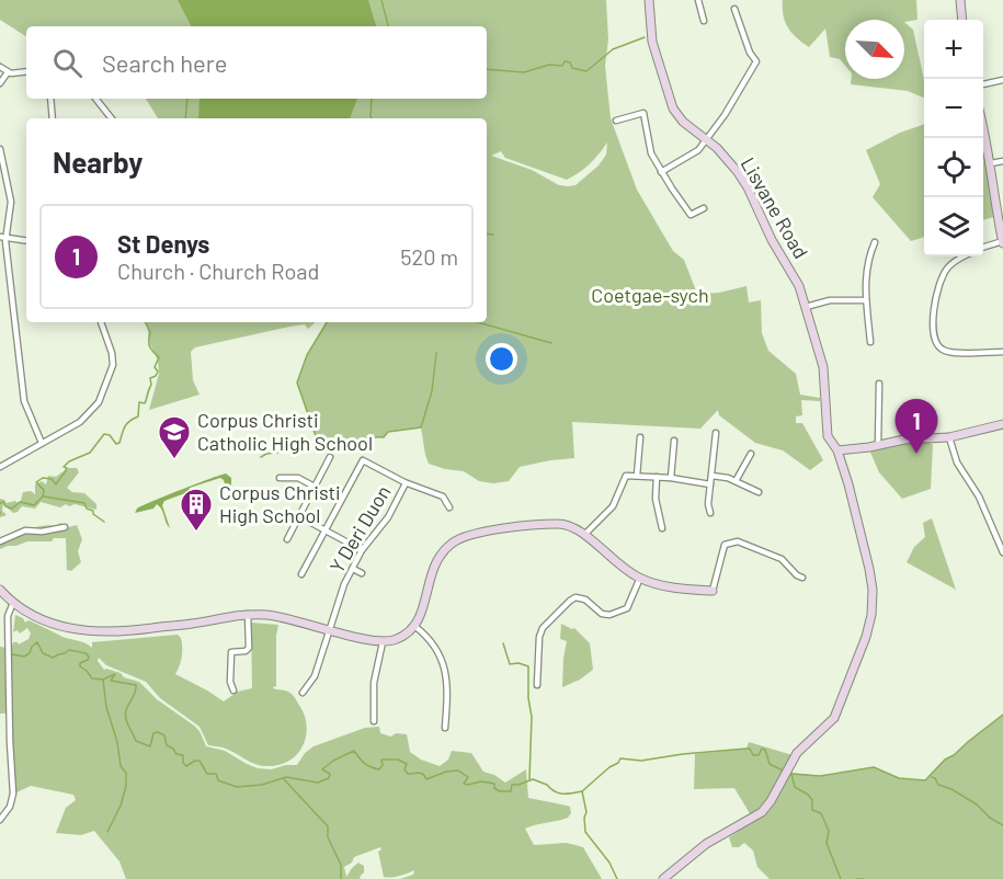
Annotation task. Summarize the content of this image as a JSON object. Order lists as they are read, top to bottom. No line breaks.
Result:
{"streets":{"street":["Lisvane Road","Y Deri Duon"]},"parks":["Coetgae-sych"],"places":{"school or university":["Corpus Christi Catholic High School"],"building":["Corpus Christi High School"]},"north":"bottom right","page":{"map_buttons":["+","−"],"search":"Search here","heading":"Nearby","list":[{"mark":"1","name":"St Denys","note":"Church · Church Road","value":"520 m"}],"pins":"1"}}
